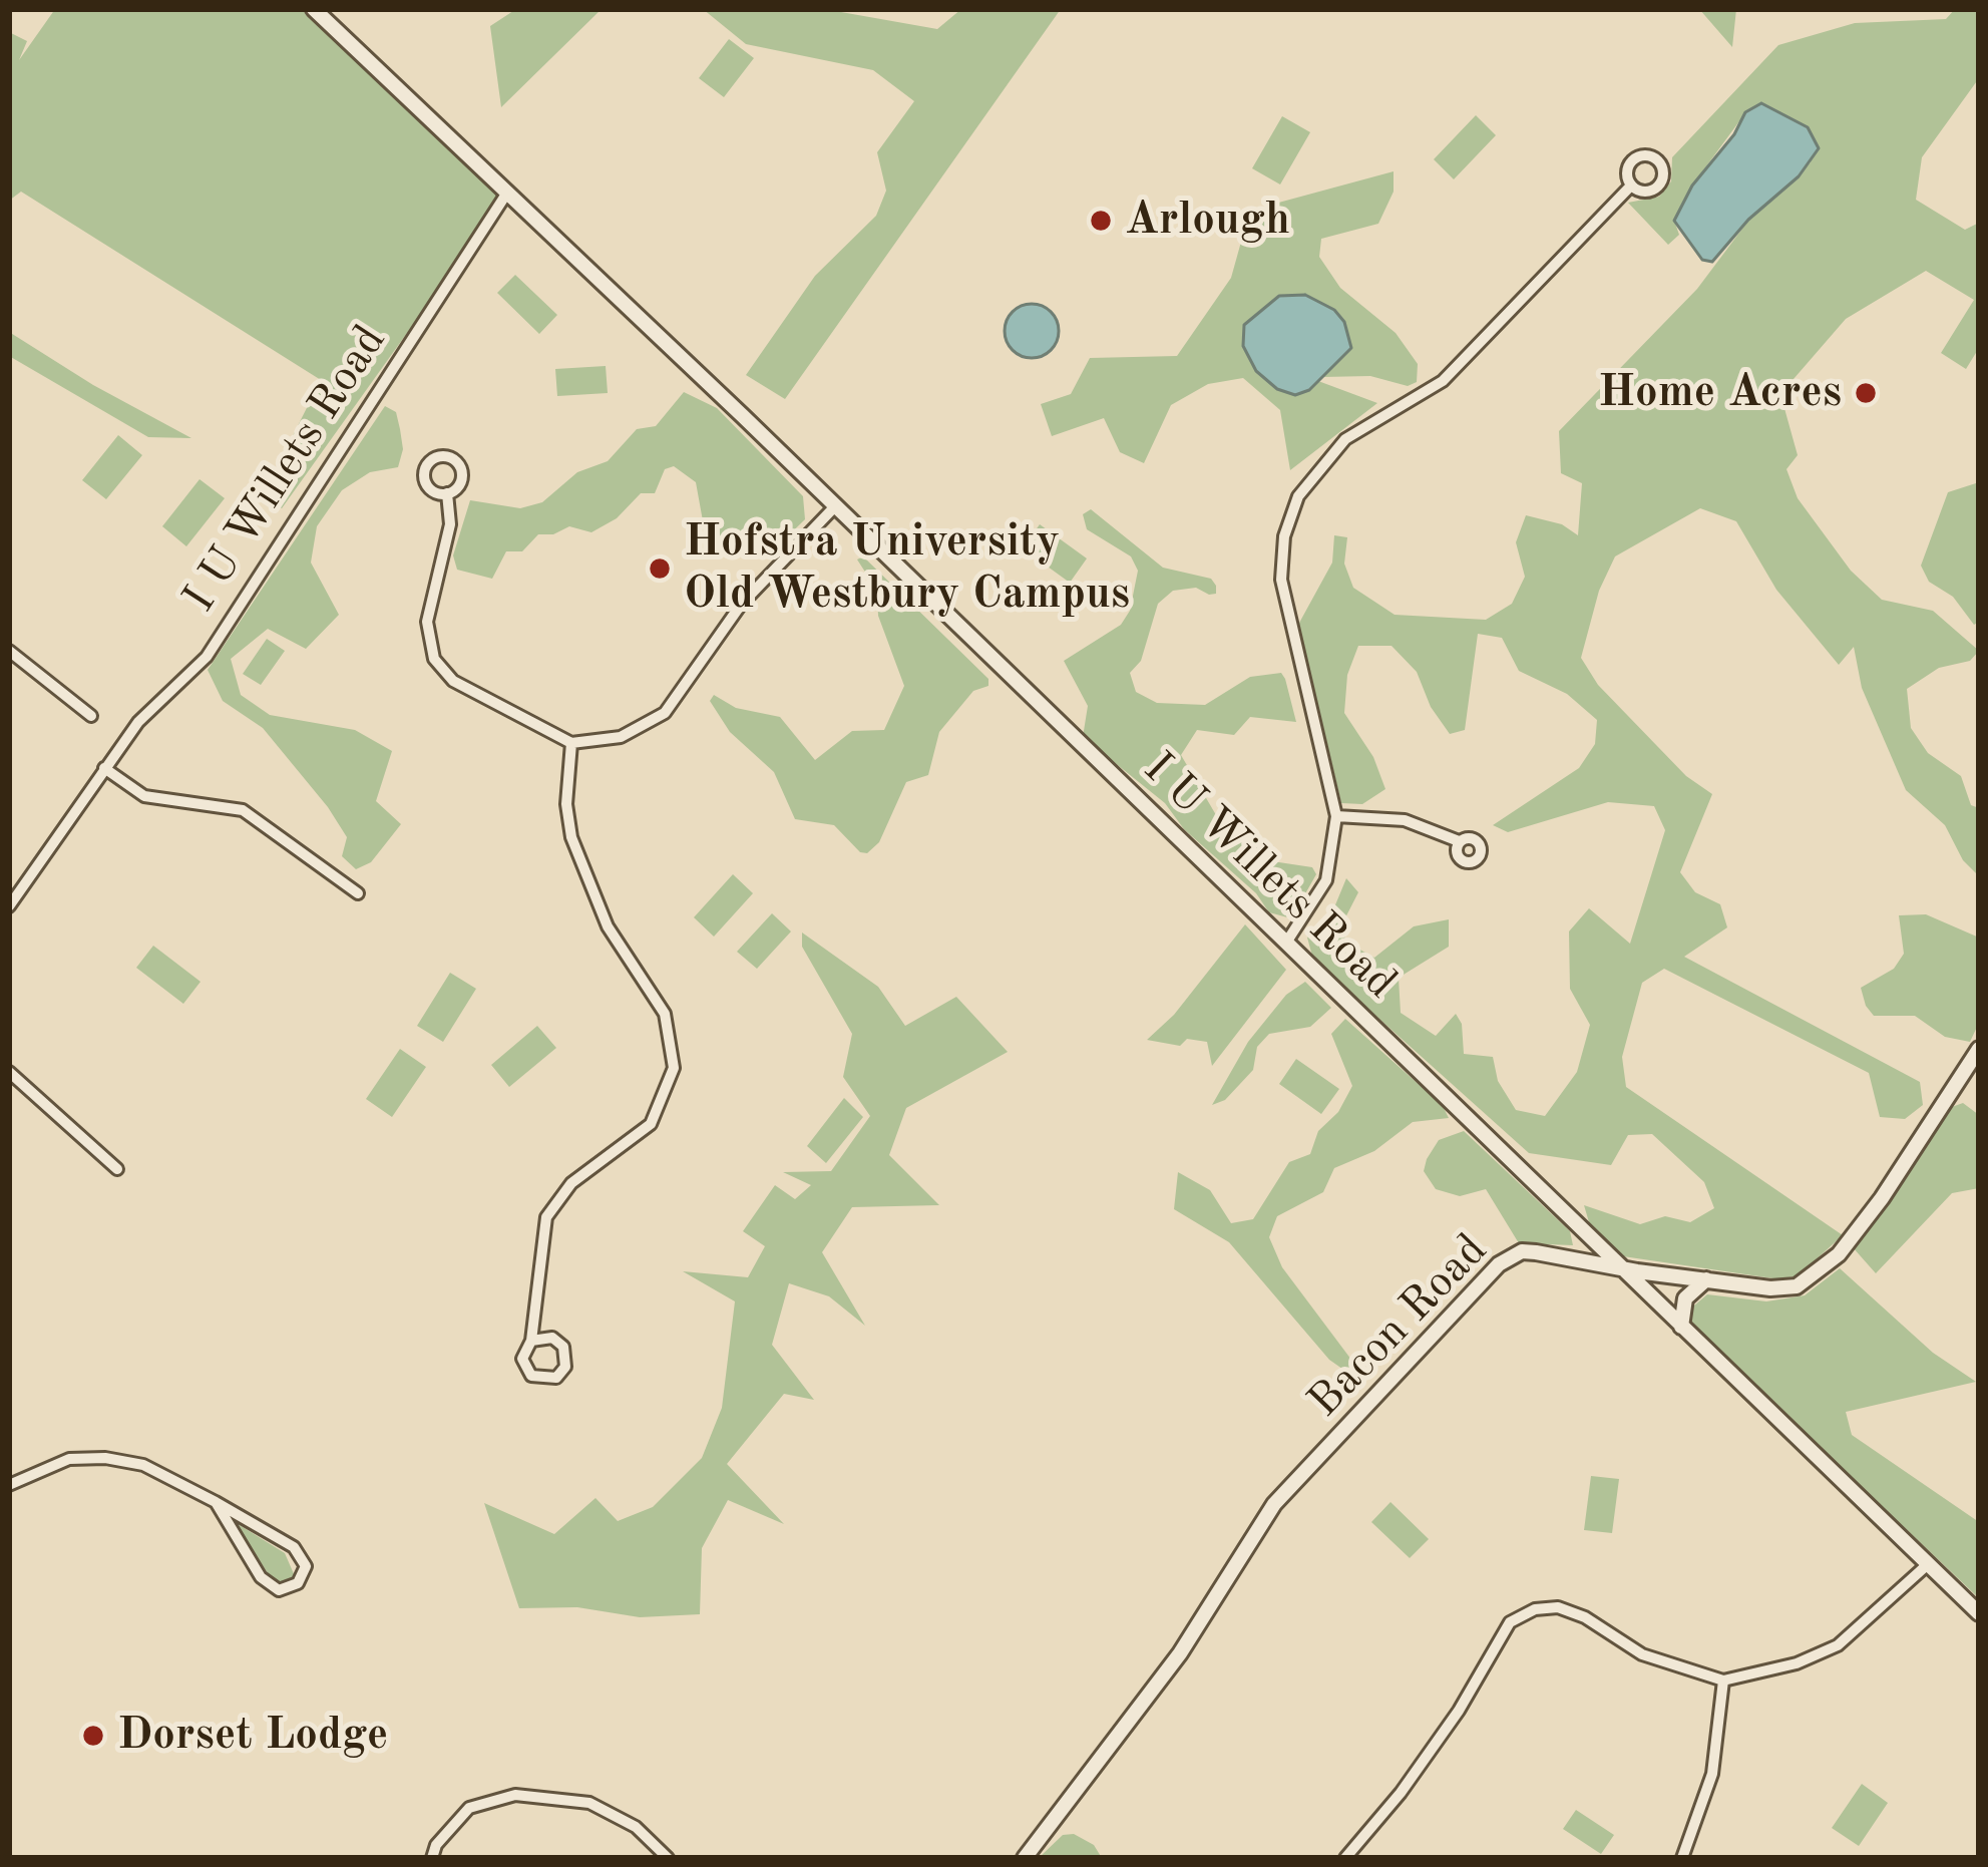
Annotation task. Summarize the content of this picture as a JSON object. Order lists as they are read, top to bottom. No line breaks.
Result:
{"streets":{"street":["I U Willets Road","Bacon Road"]},"crossings":[["I U Willets Road","Bacon Road"]],"places":["Arlough","Home Acres","Hofstra University Old Westbury Campus","Dorset Lodge"]}
